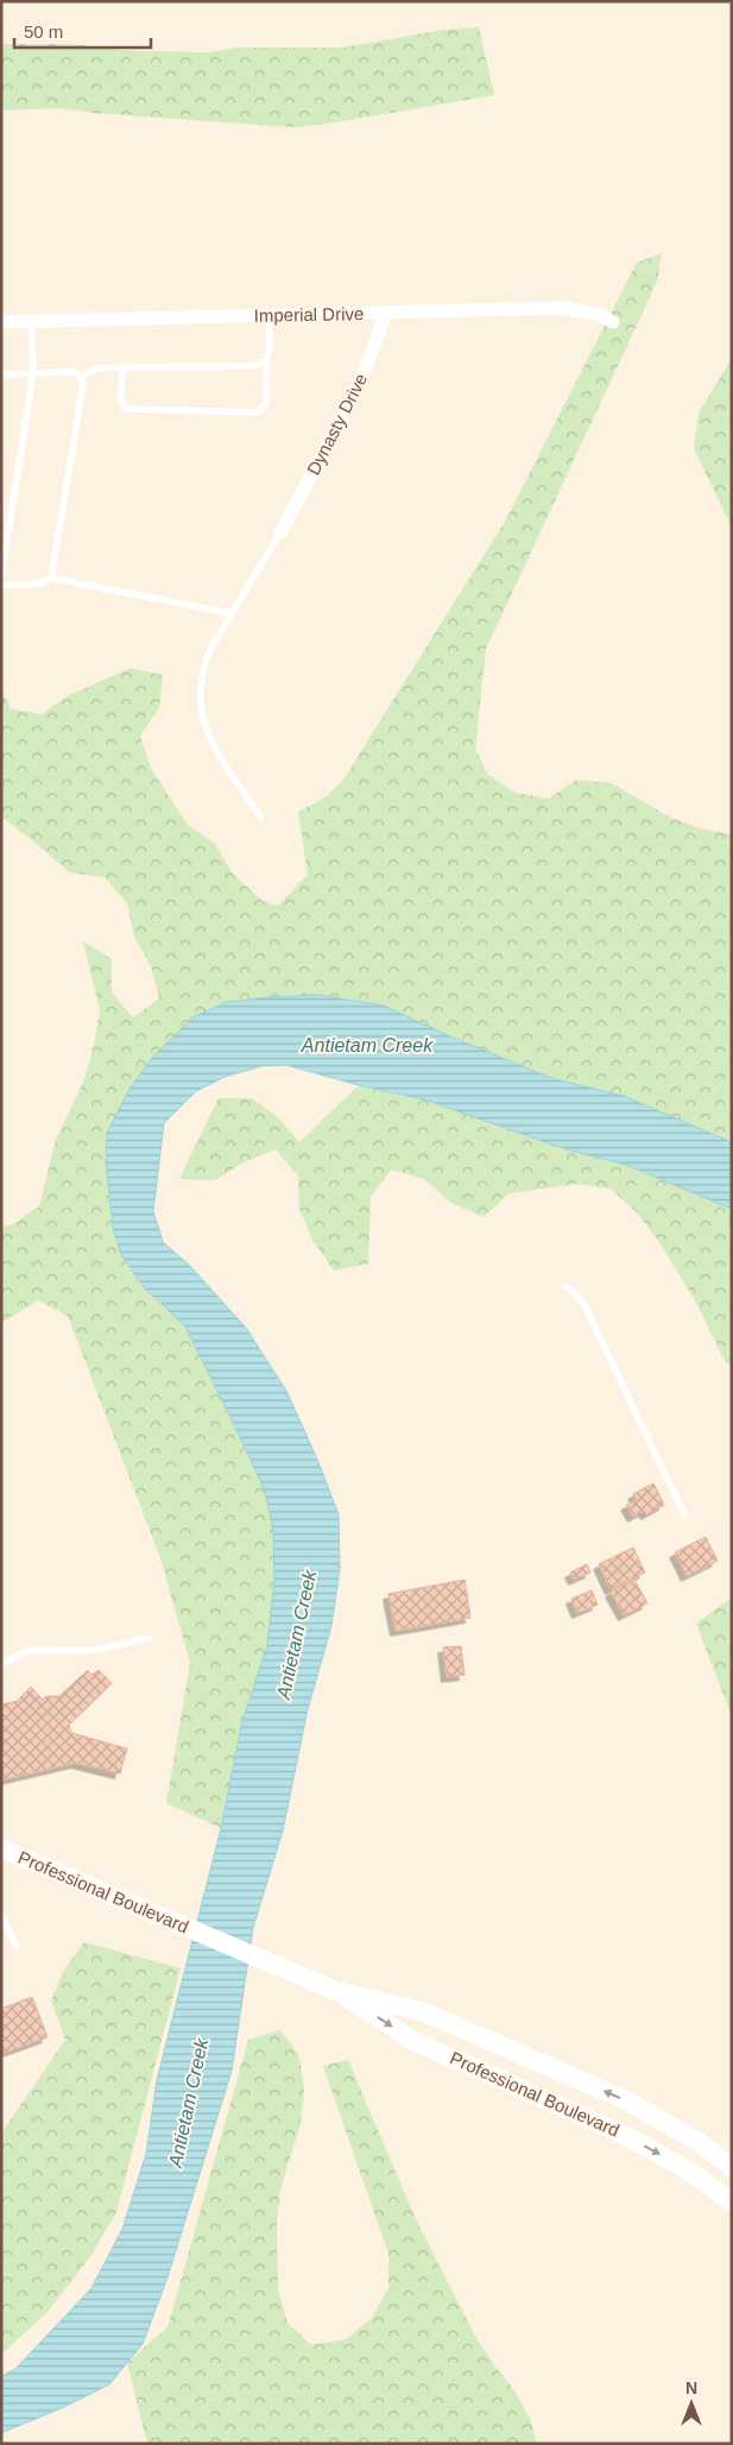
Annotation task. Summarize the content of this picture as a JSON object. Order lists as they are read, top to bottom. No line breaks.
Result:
{"streets":{"street":["Imperial Drive","Dynasty Drive","Professional Boulevard"]},"crossings":[["Imperial Drive","Dynasty Drive"]],"water":["Antietam Creek"],"scale_bar":"50 m","north":"top"}
